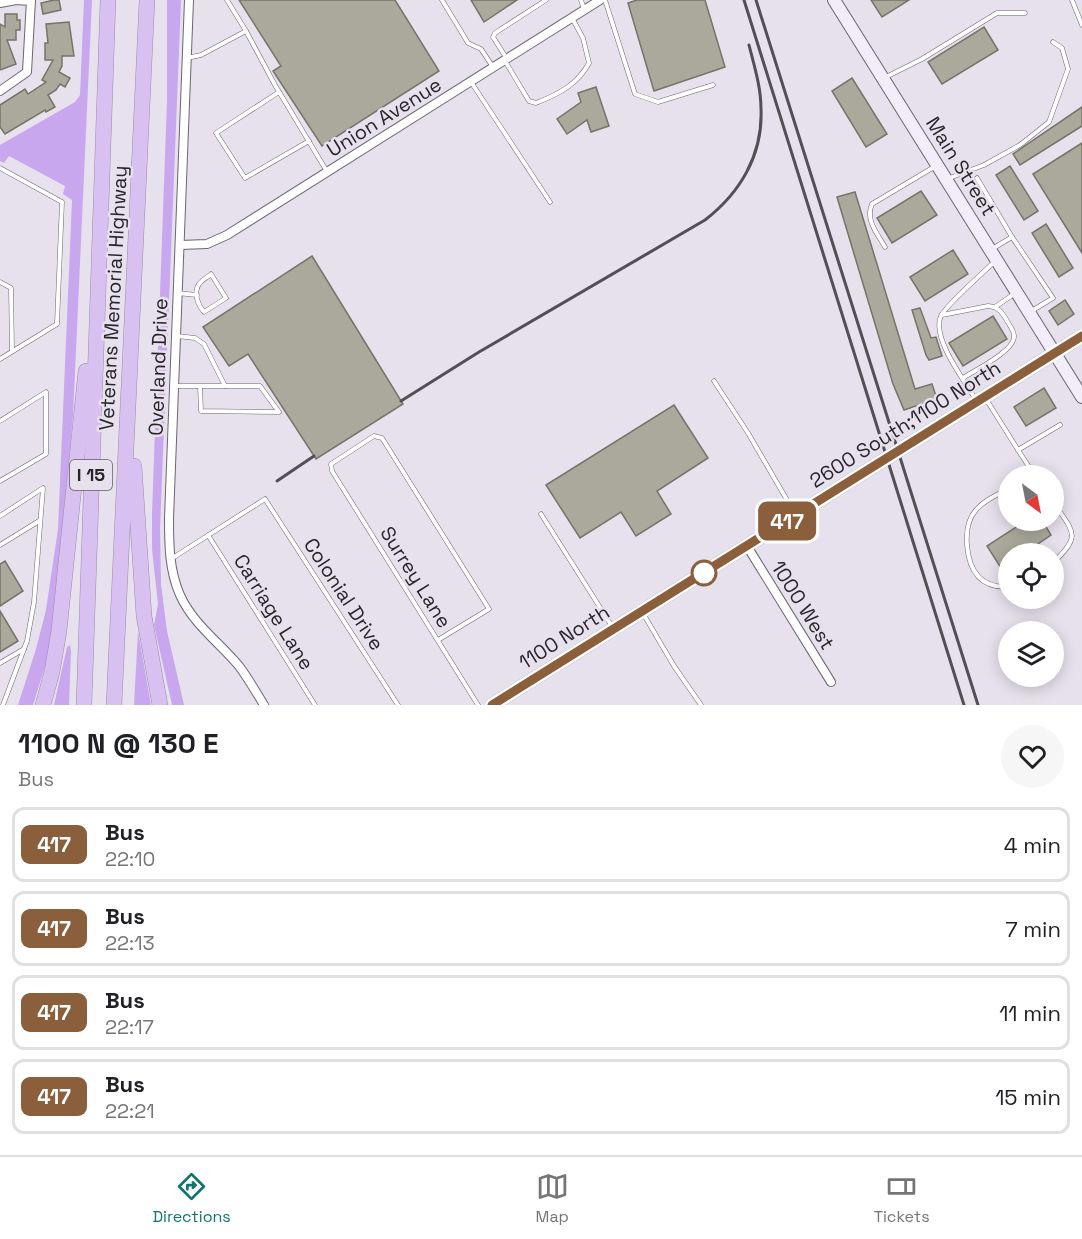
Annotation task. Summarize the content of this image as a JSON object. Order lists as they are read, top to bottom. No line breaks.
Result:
{"streets":{"highway":["Veterans Memorial Highway","I 15"],"main road":["Main Street","2600 South;1100 North","1100 North"],"street":["Union Avenue","Overland Drive","1000 West"],"lane":["Surrey Lane","Colonial Drive","Carriage Lane"]},"crossings":[["Union Avenue","Overland Drive"],["Main Street","2600 South;1100 North"],["2600 South;1100 North","1000 West"],["2600 South;1100 North","1100 North"],["Colonial Drive","Carriage Lane"]],"lines":["bus line 417"],"north":"bottom right","page":{"on_map":"417","heading":["1100 N @ 130 E","Bus"],"list":[{"mark":"417","name":"Bus","note":"22:10","value":"4 min"},{"mark":"417","name":"Bus","note":"22:13","value":"7 min"},{"mark":"417","name":"Bus","note":"22:17","value":"11 min"},{"mark":"417","name":"Bus","note":"22:21","value":"15 min"}],"tabs":["Directions","Map","Tickets"]}}
